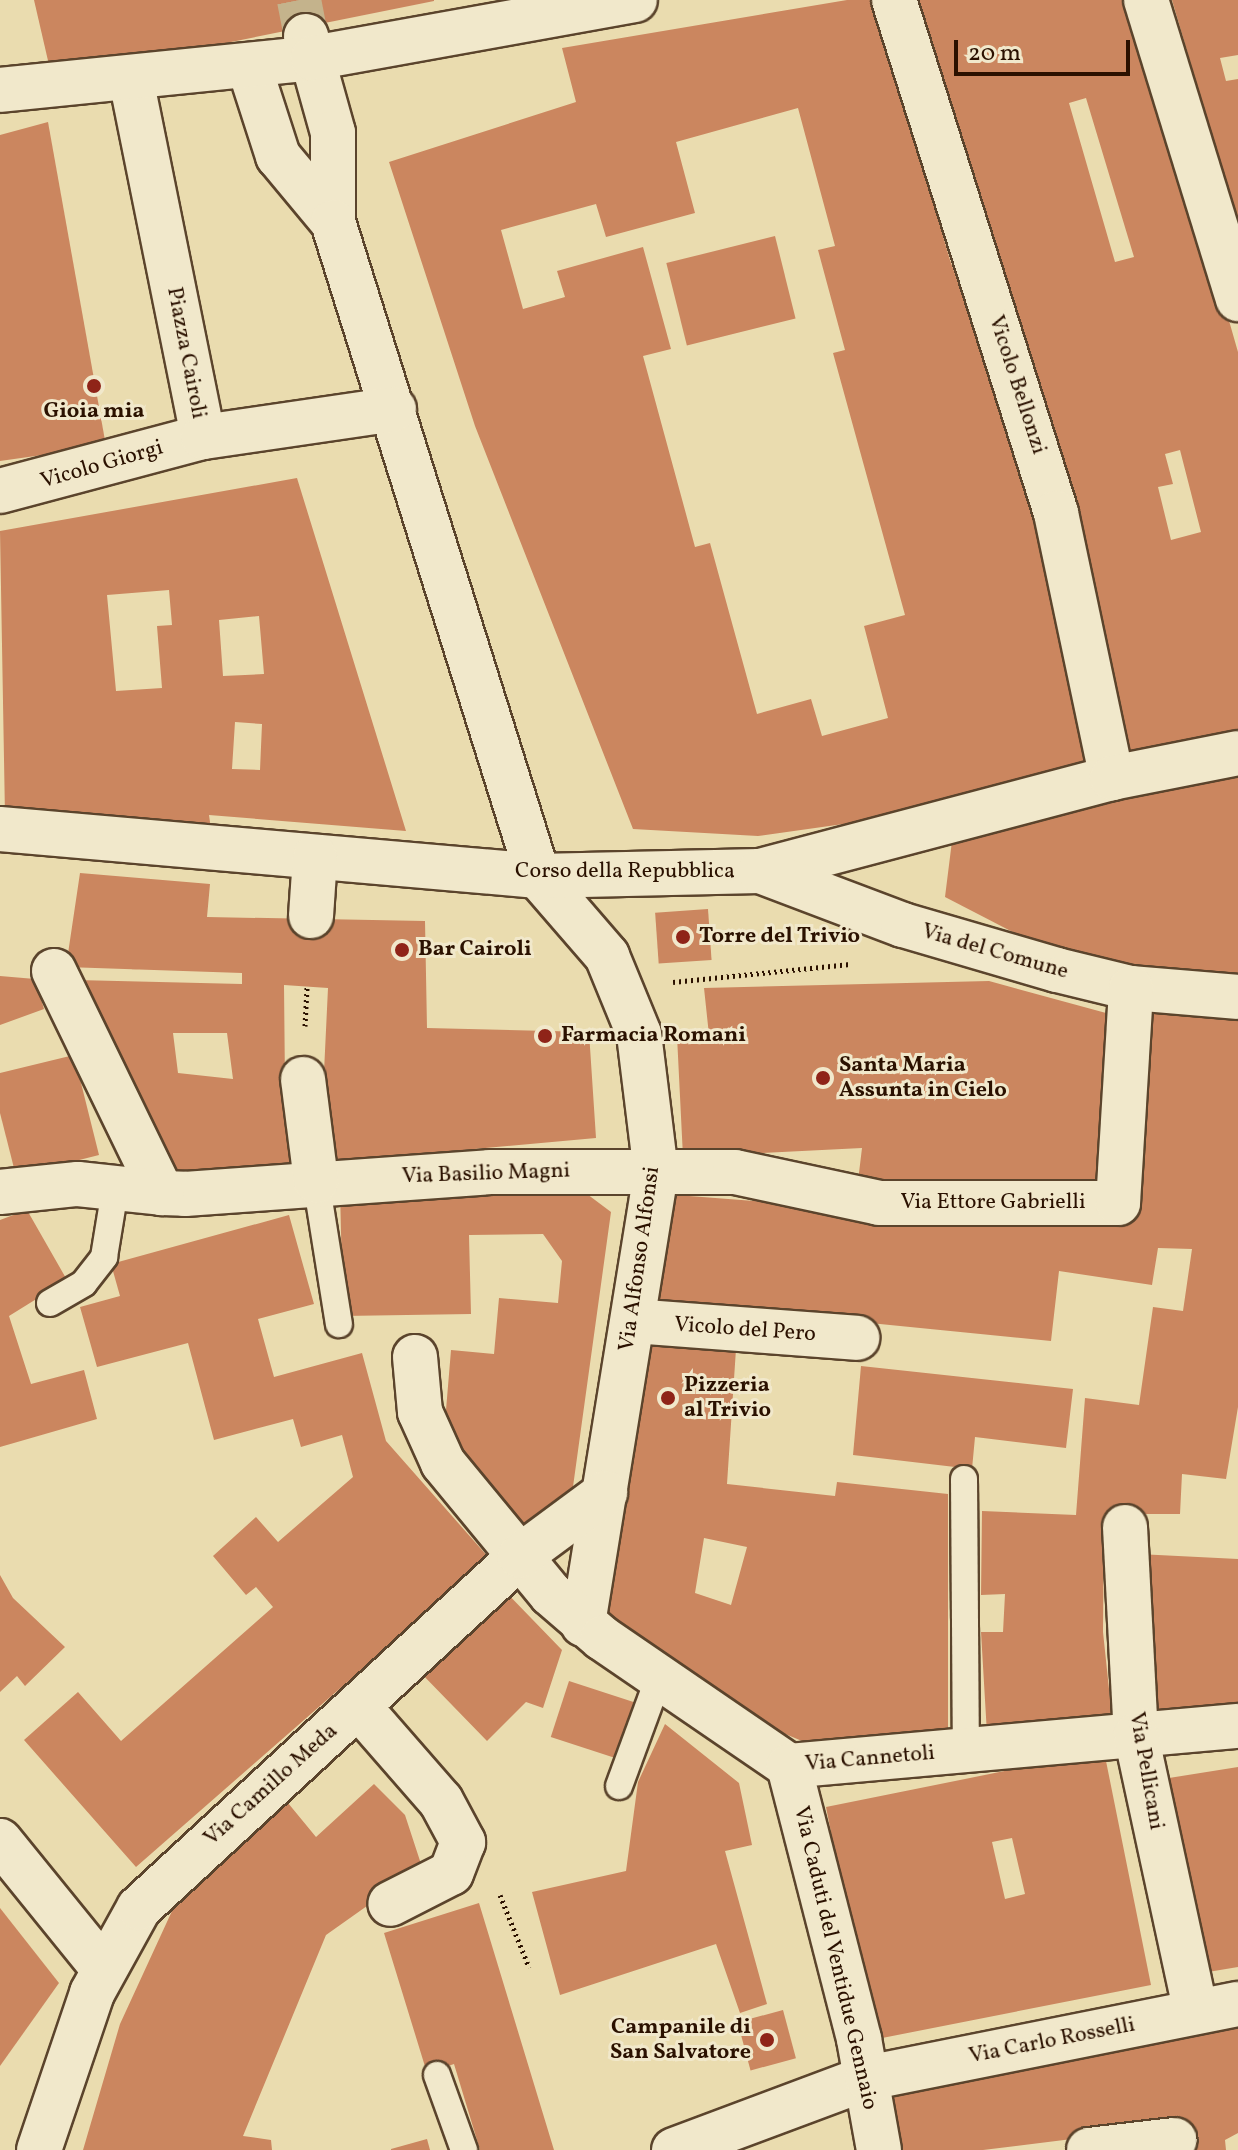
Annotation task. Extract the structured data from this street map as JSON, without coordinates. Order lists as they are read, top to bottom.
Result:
{
  "streets": {
    "street": [
      "Piazza Cairoli",
      "Vicolo Bellonzi",
      "Vicolo Giorgi",
      "Corso della Repubblica",
      "Via del Comune",
      "Via Basilio Magni",
      "Via Ettore Gabrielli",
      "Via Alfonso Alfonsi",
      "Vicolo del Pero",
      "Via Cannetoli",
      "Via Pellicani",
      "Via Camillo Meda",
      "Via Caduti del Ventidue Gennaio",
      "Via Carlo Rosselli"
    ]
  },
  "crossings": [
    ["Piazza Cairoli", "Vicolo Giorgi"],
    ["Vicolo Bellonzi", "Corso della Repubblica"],
    ["Corso della Repubblica", "Via del Comune"],
    ["Corso della Repubblica", "Via Alfonso Alfonsi"],
    ["Via del Comune", "Via Ettore Gabrielli"],
    ["Via Basilio Magni", "Via Ettore Gabrielli"],
    ["Via Basilio Magni", "Via Alfonso Alfonsi"],
    ["Via Ettore Gabrielli", "Via Alfonso Alfonsi"],
    ["Via Alfonso Alfonsi", "Vicolo del Pero"],
    ["Via Alfonso Alfonsi", "Via Cannetoli"],
    ["Via Alfonso Alfonsi", "Via Camillo Meda"],
    ["Via Cannetoli", "Via Pellicani"],
    ["Via Cannetoli", "Via Camillo Meda"],
    ["Via Cannetoli", "Via Caduti del Ventidue Gennaio"],
    ["Via Pellicani", "Via Carlo Rosselli"],
    ["Via Caduti del Ventidue Gennaio", "Via Carlo Rosselli"]
  ],
  "places": [
    "Gioia mia",
    "Torre del Trivio",
    "Bar Cairoli",
    "Farmacia Romani",
    "Santa Maria Assunta in Cielo",
    "Pizzeria al Trivio",
    "Campanile di San Salvatore"
  ],
  "scale_bar": "20 m"
}
